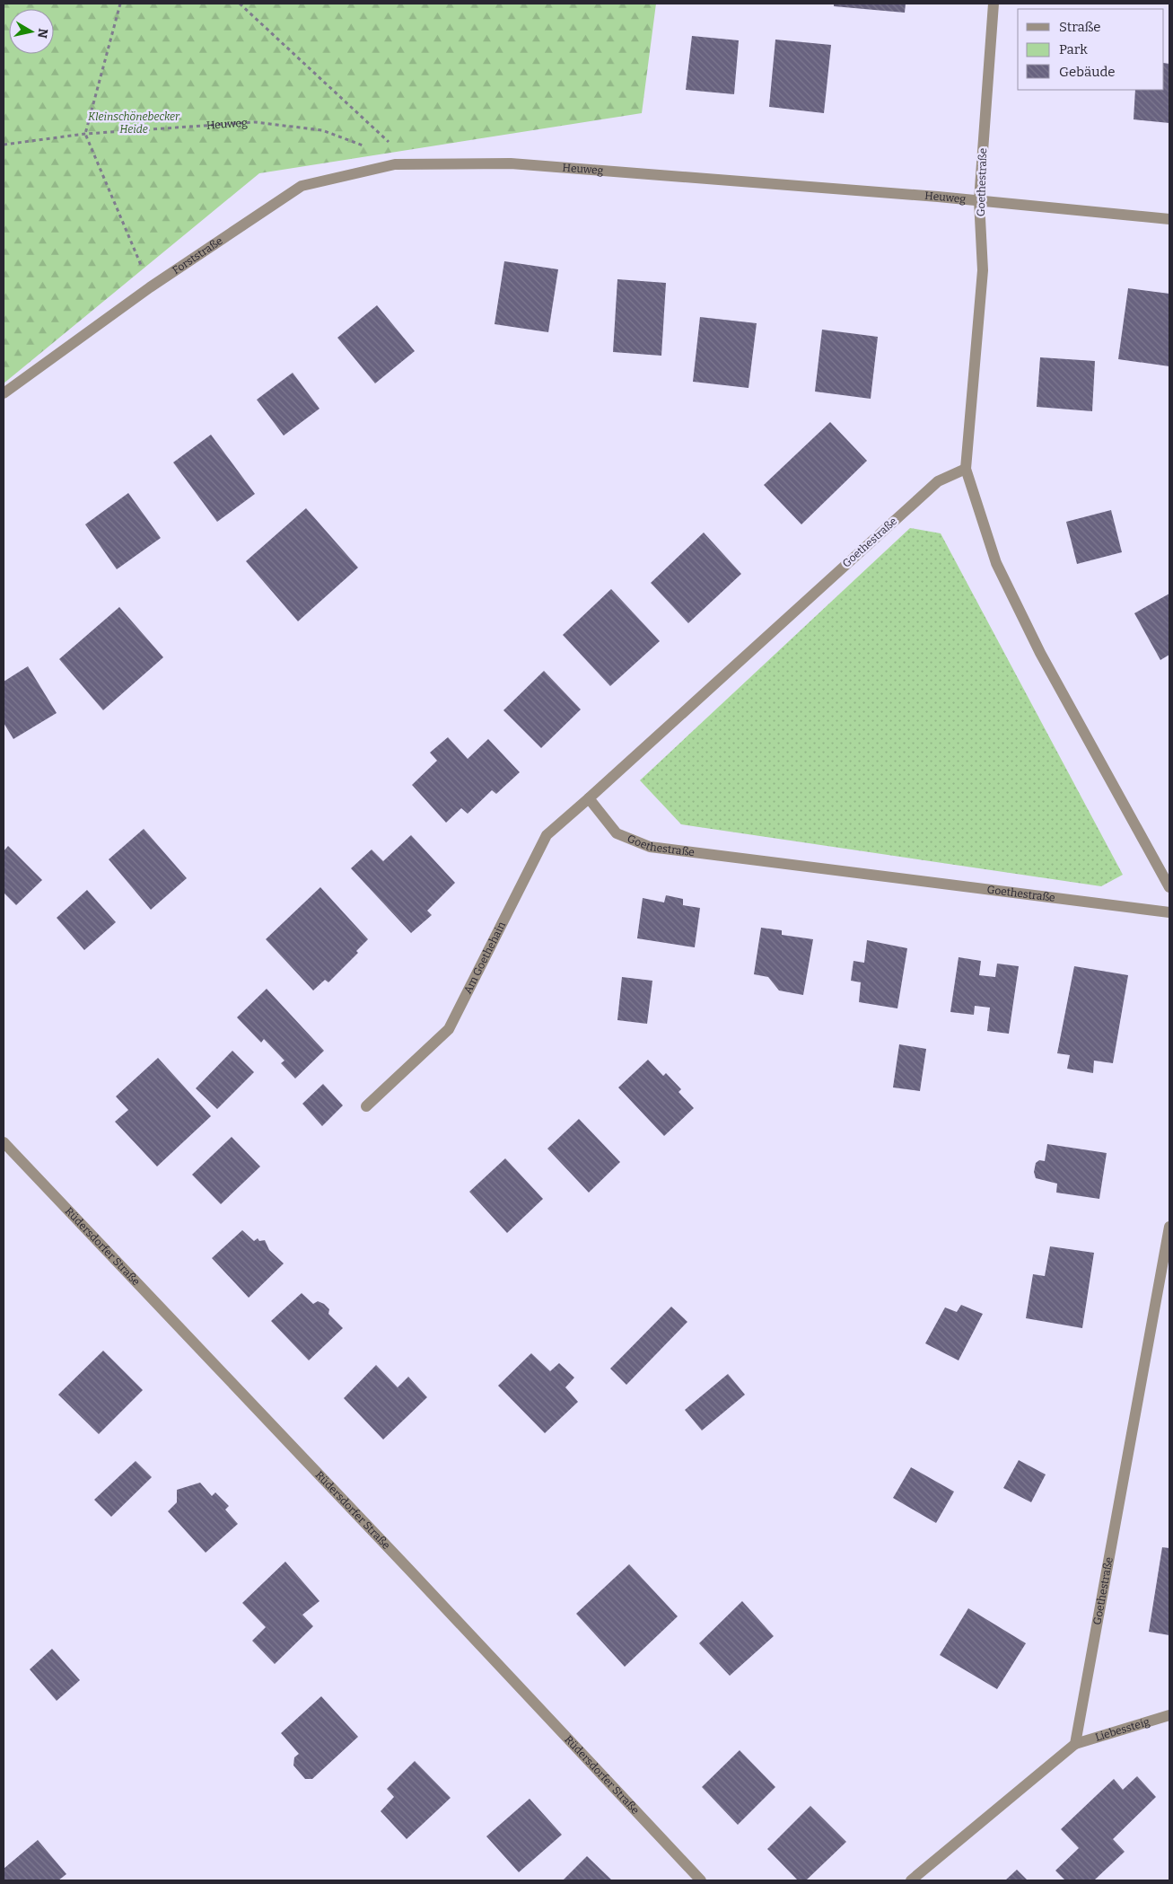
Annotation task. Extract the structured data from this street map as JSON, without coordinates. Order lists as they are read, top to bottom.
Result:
{
  "streets": {
    "street": [
      "Heuweg",
      "Goethestraße",
      "Forststraße",
      "Am Goethehain",
      "Rüdersdorfer Straße",
      "Liebessteig"
    ]
  },
  "crossings": [
    ["Heuweg", "Goethestraße"],
    ["Heuweg", "Forststraße"],
    ["Goethestraße", "Am Goethehain"],
    ["Goethestraße", "Liebessteig"]
  ],
  "parks": ["Kleinschönebecker Heide"],
  "legend": ["Straße", "Park", "Gebäude"],
  "north": "right"
}
